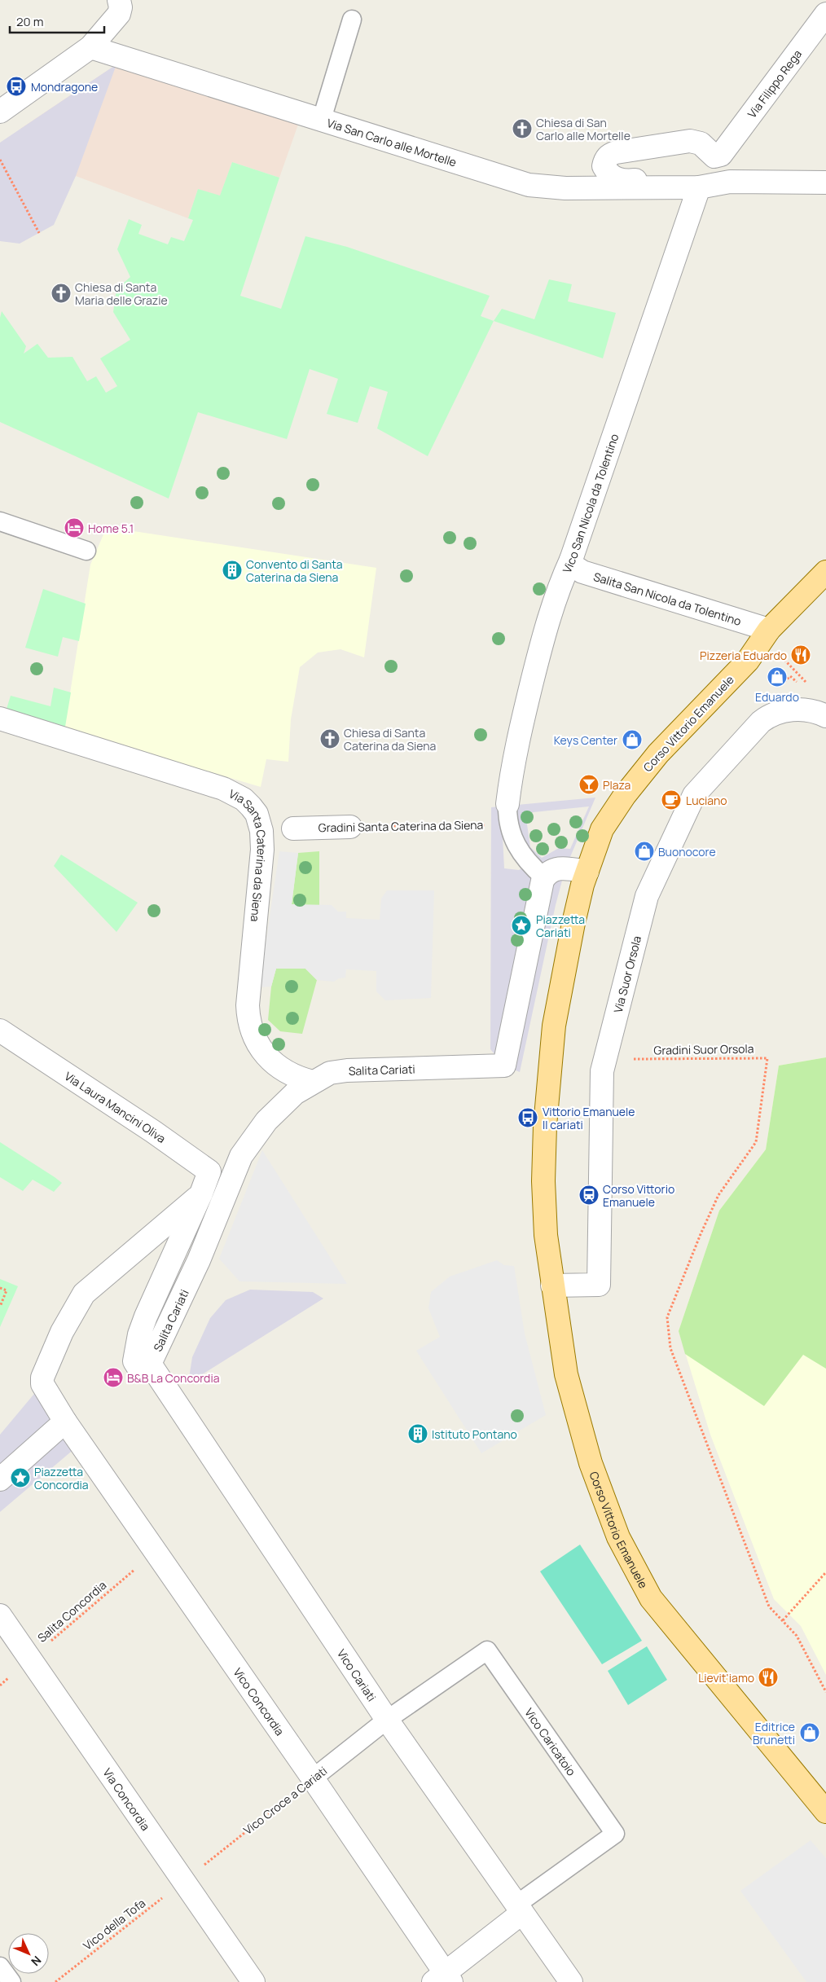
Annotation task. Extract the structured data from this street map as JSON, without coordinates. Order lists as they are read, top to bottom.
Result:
{
  "streets": {
    "main road": ["Corso Vittorio Emanuele"],
    "street": [
      "Via Filippo Rega",
      "Via San Carlo alle Mortelle",
      "Vico San Nicola da Tolentino",
      "Salita San Nicola da Tolentino",
      "Gradini Santa Caterina da Siena",
      "Via Santa Caterina da Siena",
      "Via Suor Orsola",
      "Salita Cariati",
      "Via Laura Mancini Oliva",
      "Vico Cariati",
      "Vico Concordia",
      "Via Concordia"
    ],
    "lane": ["Vico Caricatoio", "Vico Croce a Cariati"],
    "path": ["Gradini Suor Orsola", "Salita Concordia", "Vico della Tofa"]
  },
  "crossings": [
    ["Via Filippo Rega", "Via San Carlo alle Mortelle"],
    ["Via Filippo Rega", "Vico San Nicola da Tolentino"],
    ["Via San Carlo alle Mortelle", "Vico San Nicola da Tolentino"],
    ["Vico San Nicola da Tolentino", "Salita San Nicola da Tolentino"],
    ["Vico San Nicola da Tolentino", "Gradini Santa Caterina da Siena"],
    ["Salita San Nicola da Tolentino", "Corso Vittorio Emanuele"],
    ["Corso Vittorio Emanuele", "Via Suor Orsola"],
    ["Via Santa Caterina da Siena", "Salita Cariati"],
    ["Via Suor Orsola", "Gradini Suor Orsola"],
    ["Salita Cariati", "Via Laura Mancini Oliva"],
    ["Salita Cariati", "Vico Cariati"],
    ["Salita Concordia", "Vico Concordia"],
    ["Salita Concordia", "Via Concordia"],
    ["Vico Cariati", "Vico Caricatoio"],
    ["Vico Cariati", "Vico Croce a Cariati"],
    ["Vico Concordia", "Vico Croce a Cariati"],
    ["Vico Caricatoio", "Vico Croce a Cariati"],
    ["Via Concordia", "Vico Croce a Cariati"],
    ["Via Concordia", "Vico della Tofa"],
    ["Vico Croce a Cariati", "Vico della Tofa"]
  ],
  "places": {
    "bus stop": ["Mondragone", "Vittorio Emanuele II cariati"],
    "church": ["Chiesa di San Carlo alle Mortelle", "Chiesa di Santa Maria delle Grazie", "Chiesa di Santa Caterina da Siena"],
    "hotel": ["Home 5.1", "B&B La Concordia"],
    "building": ["Convento di Santa Caterina da Siena", "Istituto Pontano"],
    "restaurant": ["Pizzeria Eduardo", "Lievit'iamo"],
    "shop": [
      "Eduardo",
      "Keys Center",
      "Buonocore",
      "Editrice Brunetti"
    ],
    "bar": ["Plaza"],
    "cafe": ["Luciano"],
    "place": ["Piazzetta Cariati", "Piazzetta Concordia"],
    "station": ["Corso Vittorio Emanuele"]
  },
  "scale_bar": "20 m",
  "north": "bottom right"
}
